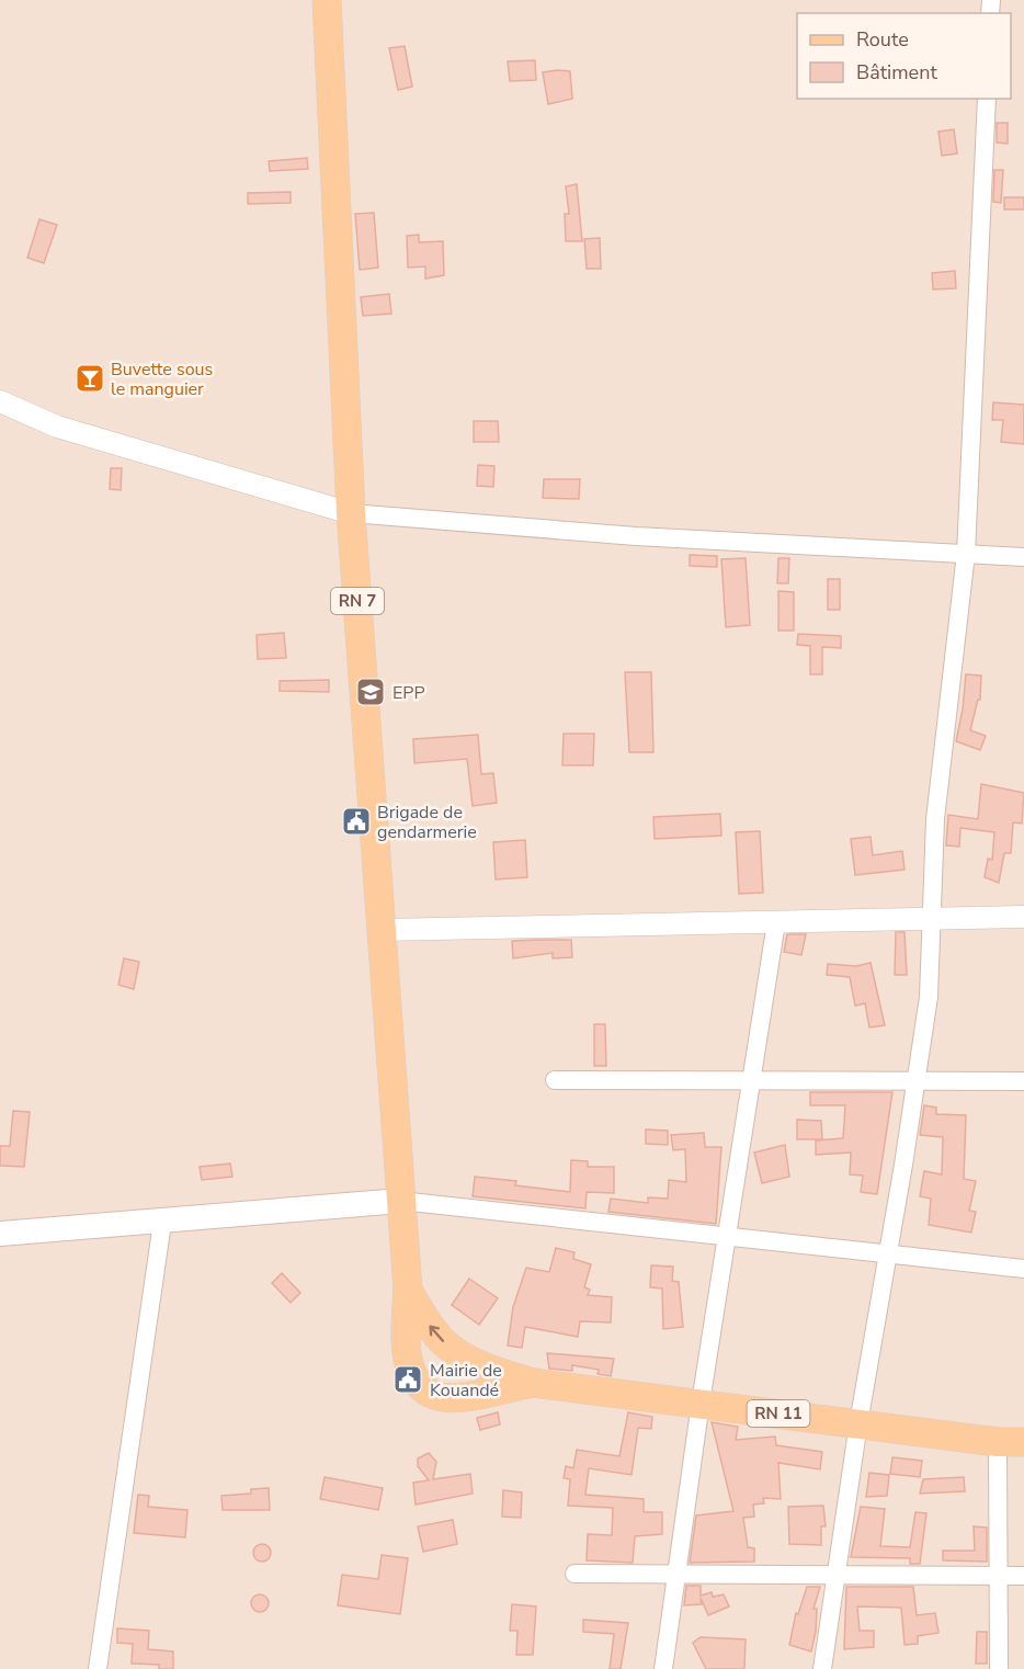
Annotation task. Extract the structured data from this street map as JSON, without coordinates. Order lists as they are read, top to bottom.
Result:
{
  "streets": {
    "main road": ["RN 7", "RN 11"]
  },
  "crossings": [
    ["RN 7", "RN 11"]
  ],
  "places": {
    "bar": ["Buvette sous le manguier"],
    "school or university": ["EPP"],
    "public building": ["Brigade de gendarmerie", "Mairie de Kouandé"]
  },
  "legend": ["Route", "Bâtiment"]
}
